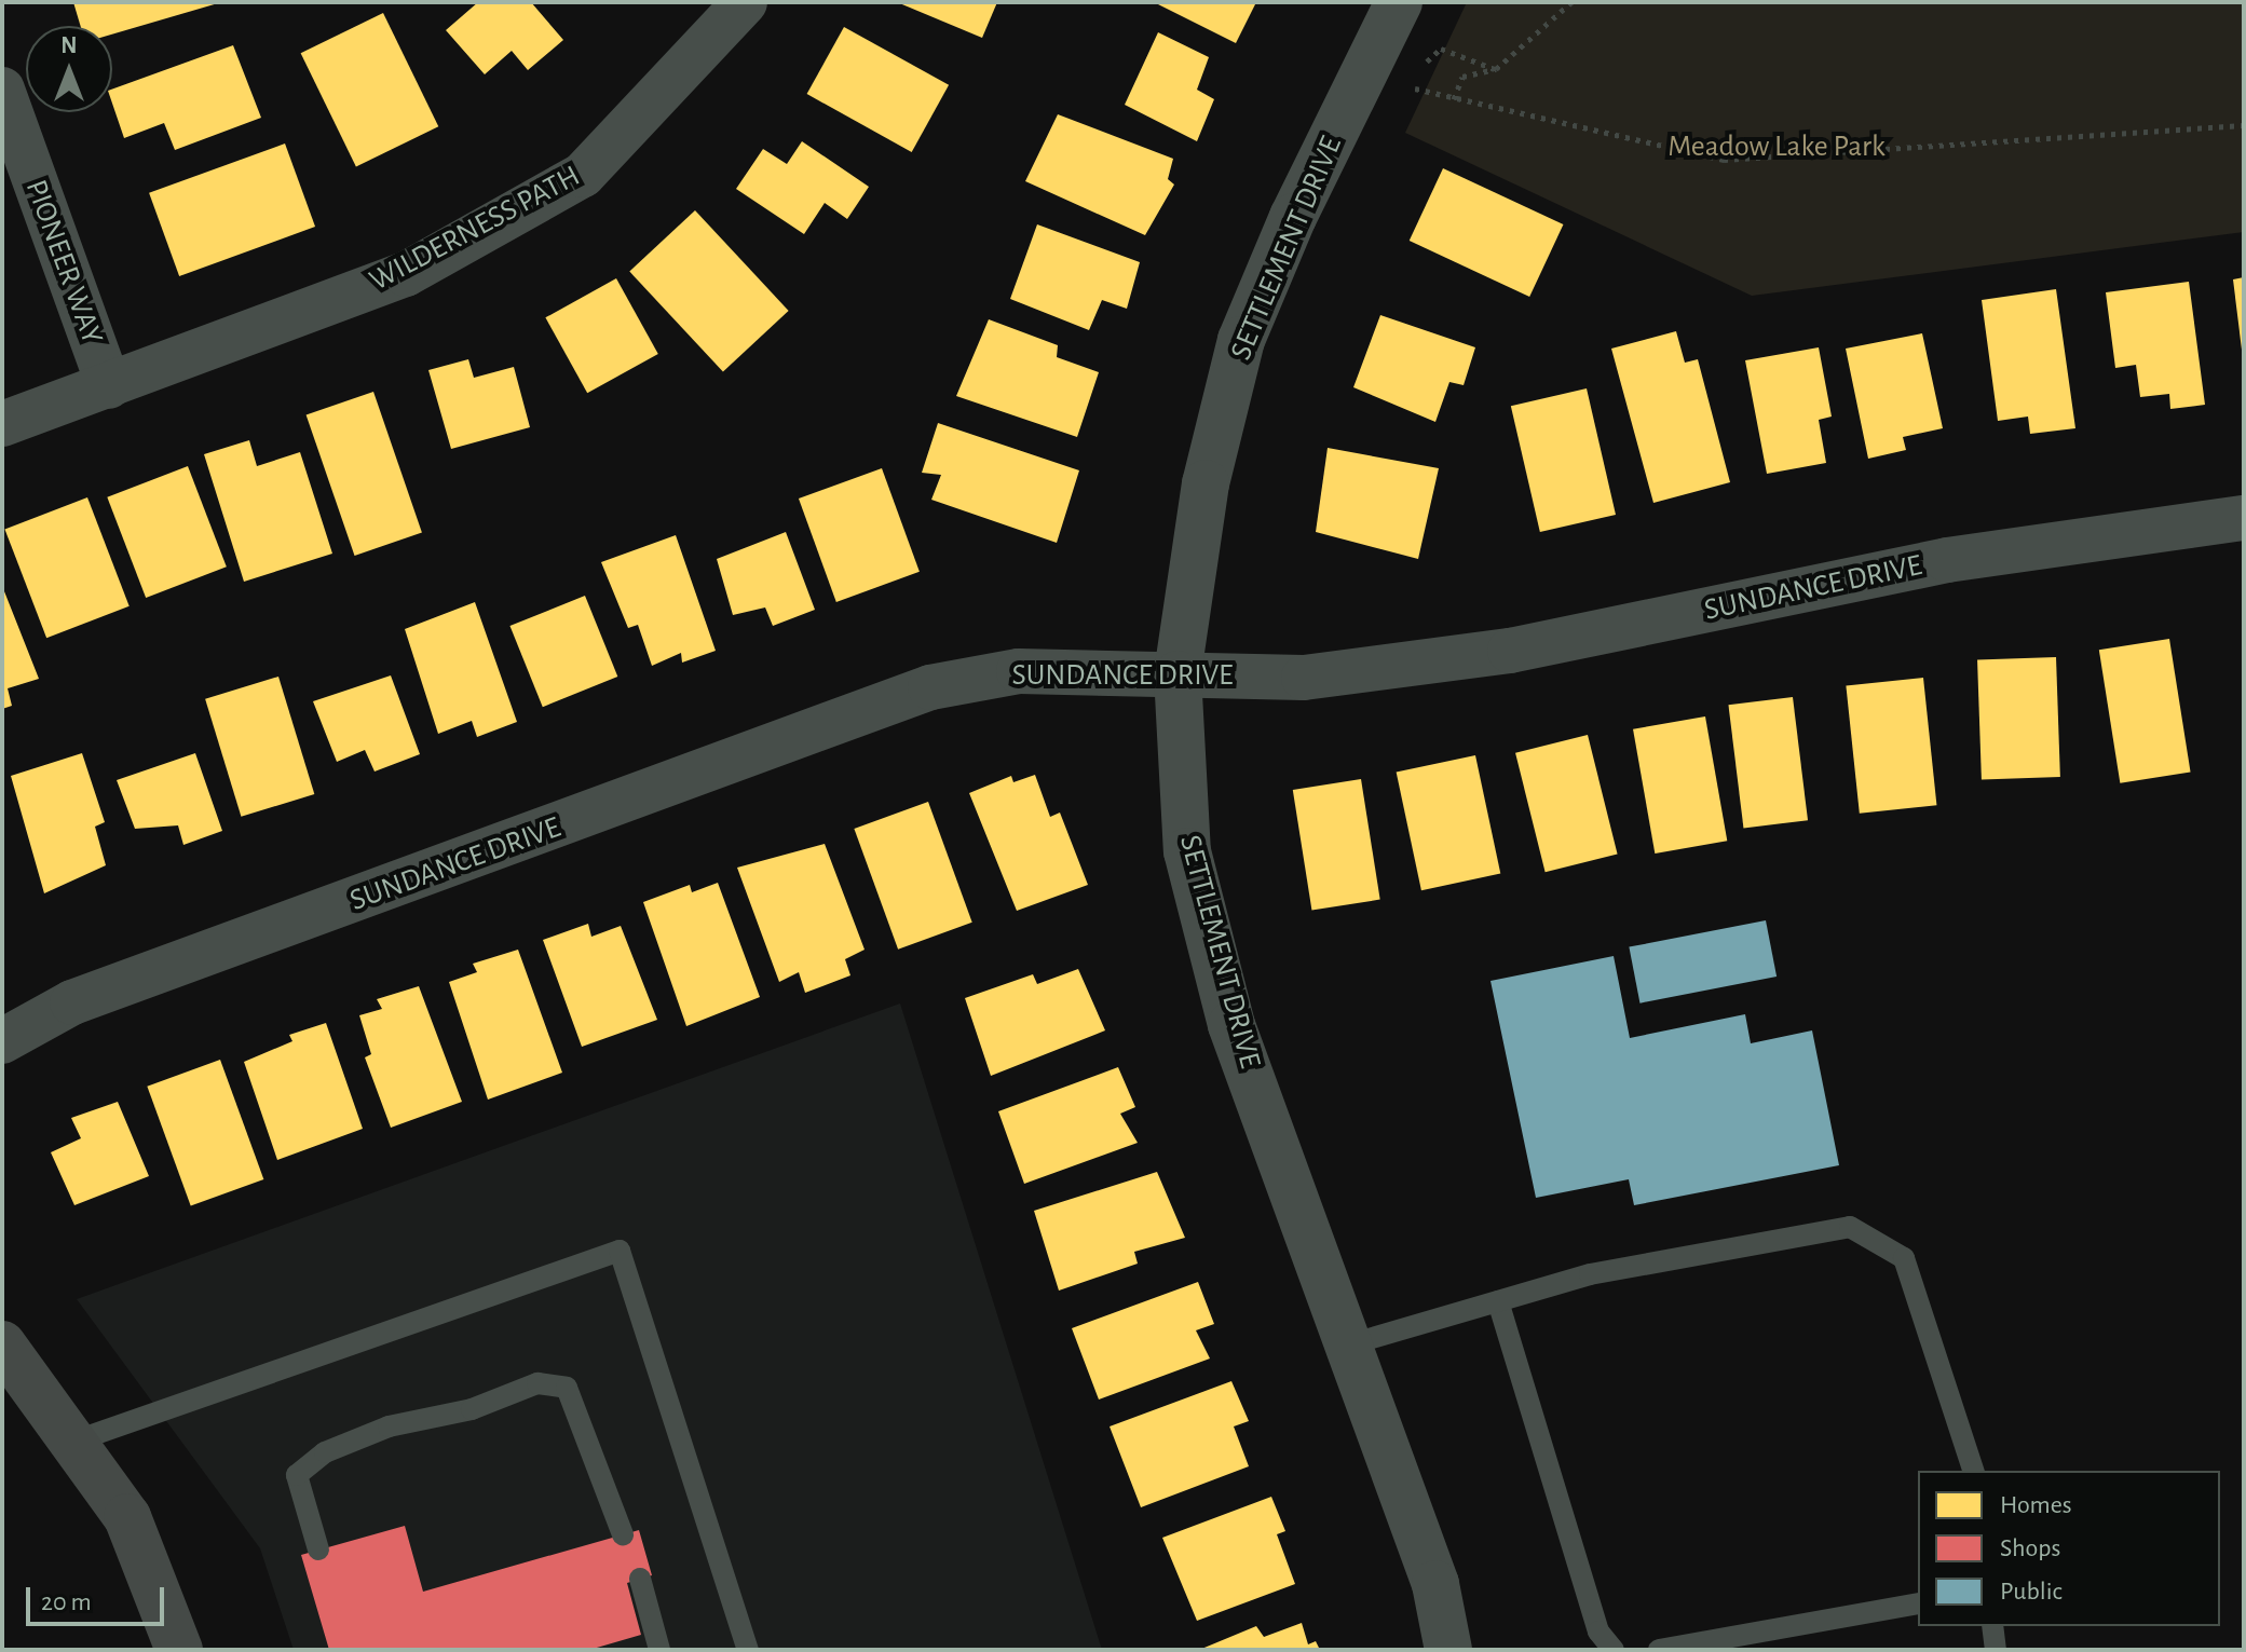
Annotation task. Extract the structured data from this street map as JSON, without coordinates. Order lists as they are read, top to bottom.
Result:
{
  "streets": {
    "street": [
      "WILDERNESS PATH",
      "SETTLEMENT DRIVE",
      "PIONEER WAY",
      "SUNDANCE DRIVE"
    ]
  },
  "crossings": [
    ["WILDERNESS PATH", "PIONEER WAY"],
    ["SETTLEMENT DRIVE", "SUNDANCE DRIVE"]
  ],
  "parks": ["Meadow Lake Park"],
  "legend": ["Homes", "Shops", "Public"],
  "scale_bar": "20 m",
  "north": "top"
}
